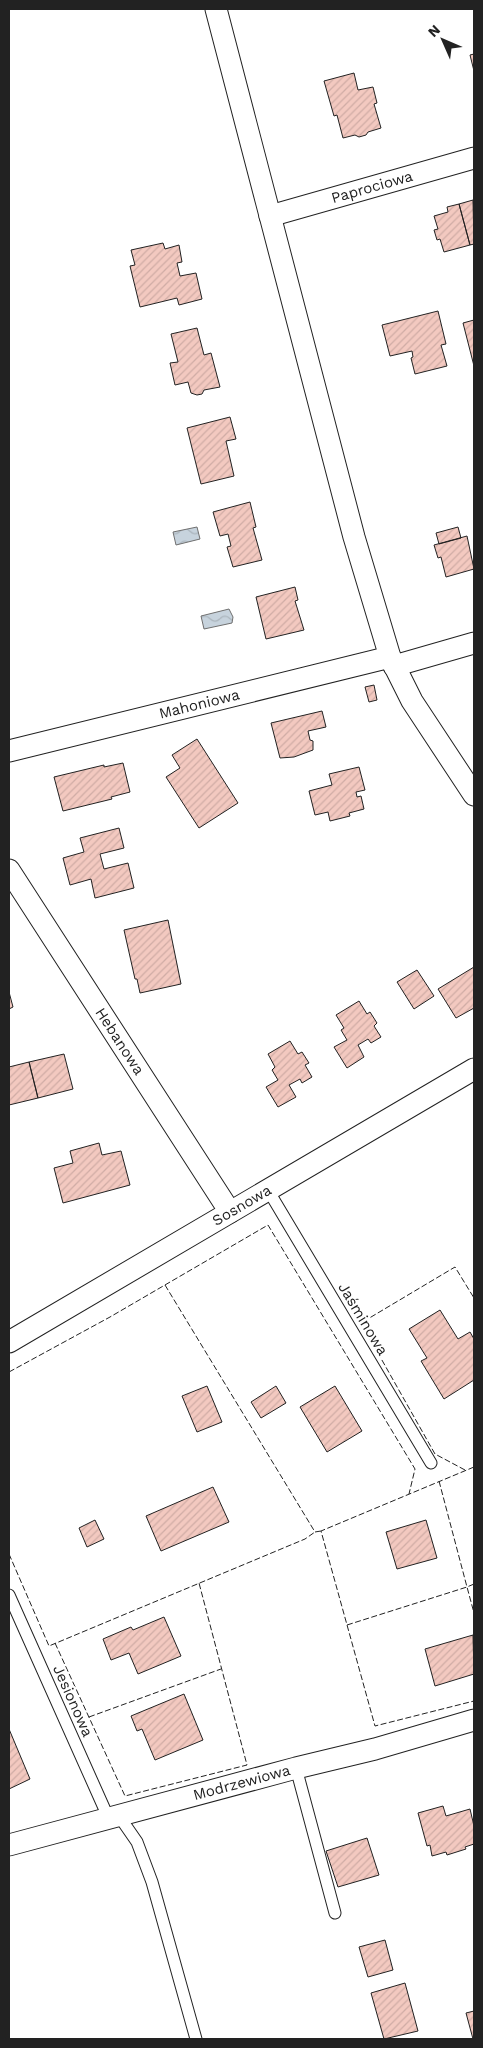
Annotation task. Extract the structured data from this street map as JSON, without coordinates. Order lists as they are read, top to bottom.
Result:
{
  "streets": {
    "street": [
      "Paprociowa",
      "Mahoniowa",
      "Hebanowa",
      "Sosnowa",
      "Modrzewiowa"
    ],
    "lane": ["Jaśminowa", "Jesionowa"]
  },
  "crossings": [
    ["Hebanowa", "Sosnowa"],
    ["Sosnowa", "Jaśminowa"],
    ["Jesionowa", "Modrzewiowa"]
  ],
  "north": "top left"
}
